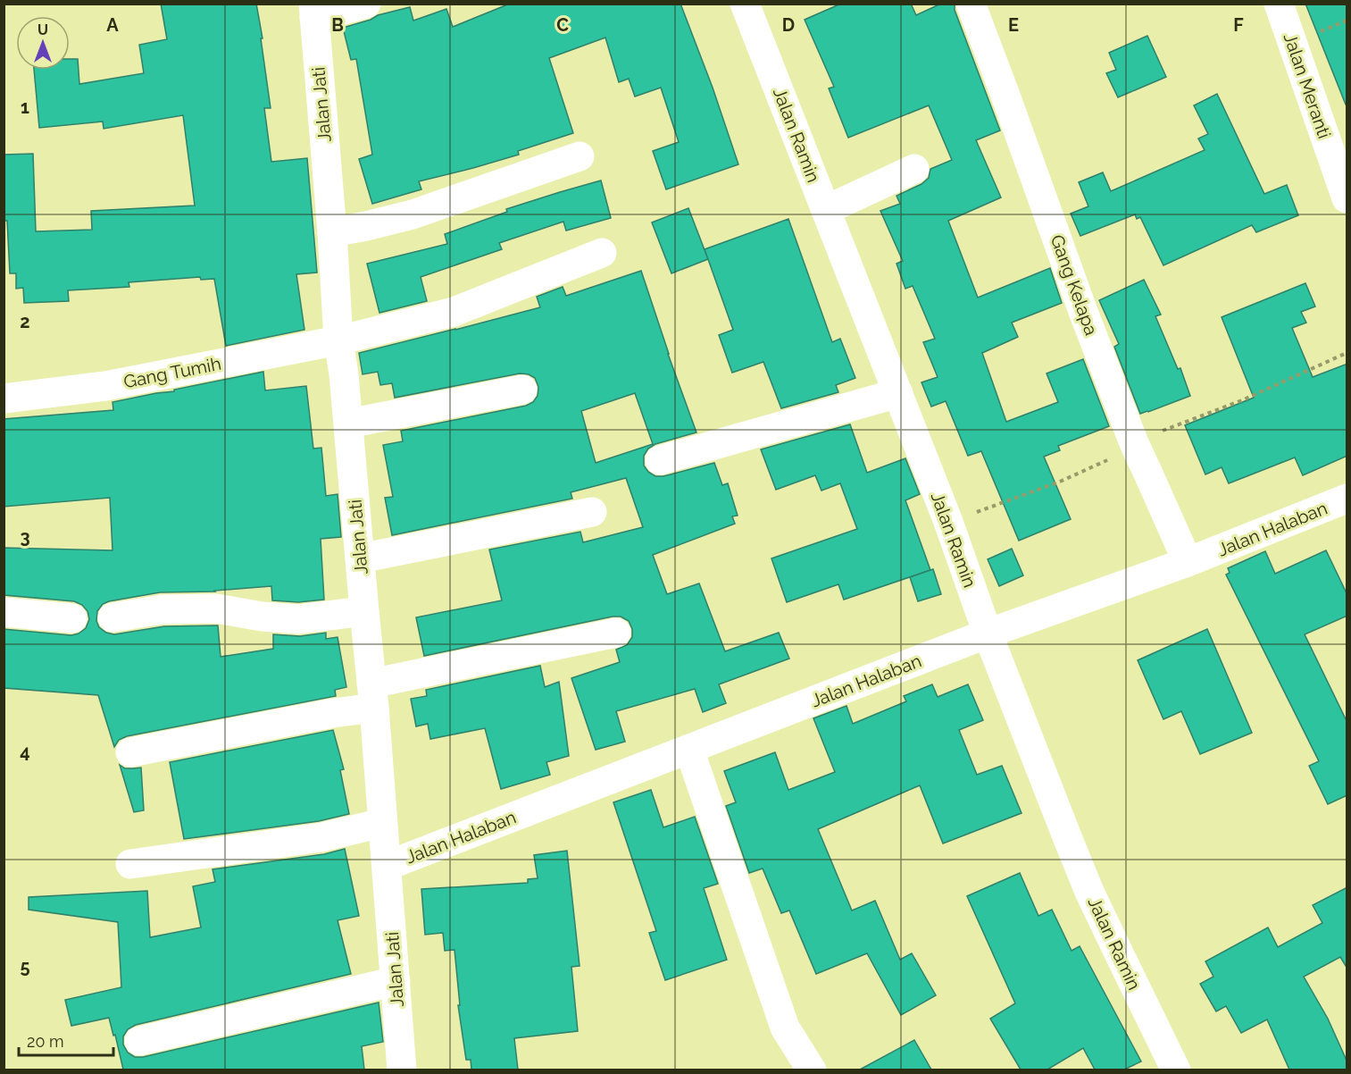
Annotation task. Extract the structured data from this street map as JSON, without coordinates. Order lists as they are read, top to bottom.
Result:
{
  "streets": {
    "street": [
      "Jalan Meranti",
      "Jalan Jati",
      "Jalan Ramin",
      "Gang Kelapa",
      "Gang Tumih",
      "Jalan Halaban"
    ]
  },
  "crossings": [
    ["Jalan Jati", "Gang Tumih"],
    ["Jalan Jati", "Jalan Halaban"],
    ["Jalan Ramin", "Jalan Halaban"],
    ["Gang Kelapa", "Jalan Halaban"]
  ],
  "scale_bar": "20 m",
  "north": "top",
  "grid": {
    "columns": [
      "A",
      "B",
      "C",
      "D",
      "E",
      "F"
    ],
    "rows": [
      "1",
      "2",
      "3",
      "4",
      "5"
    ]
  }
}
